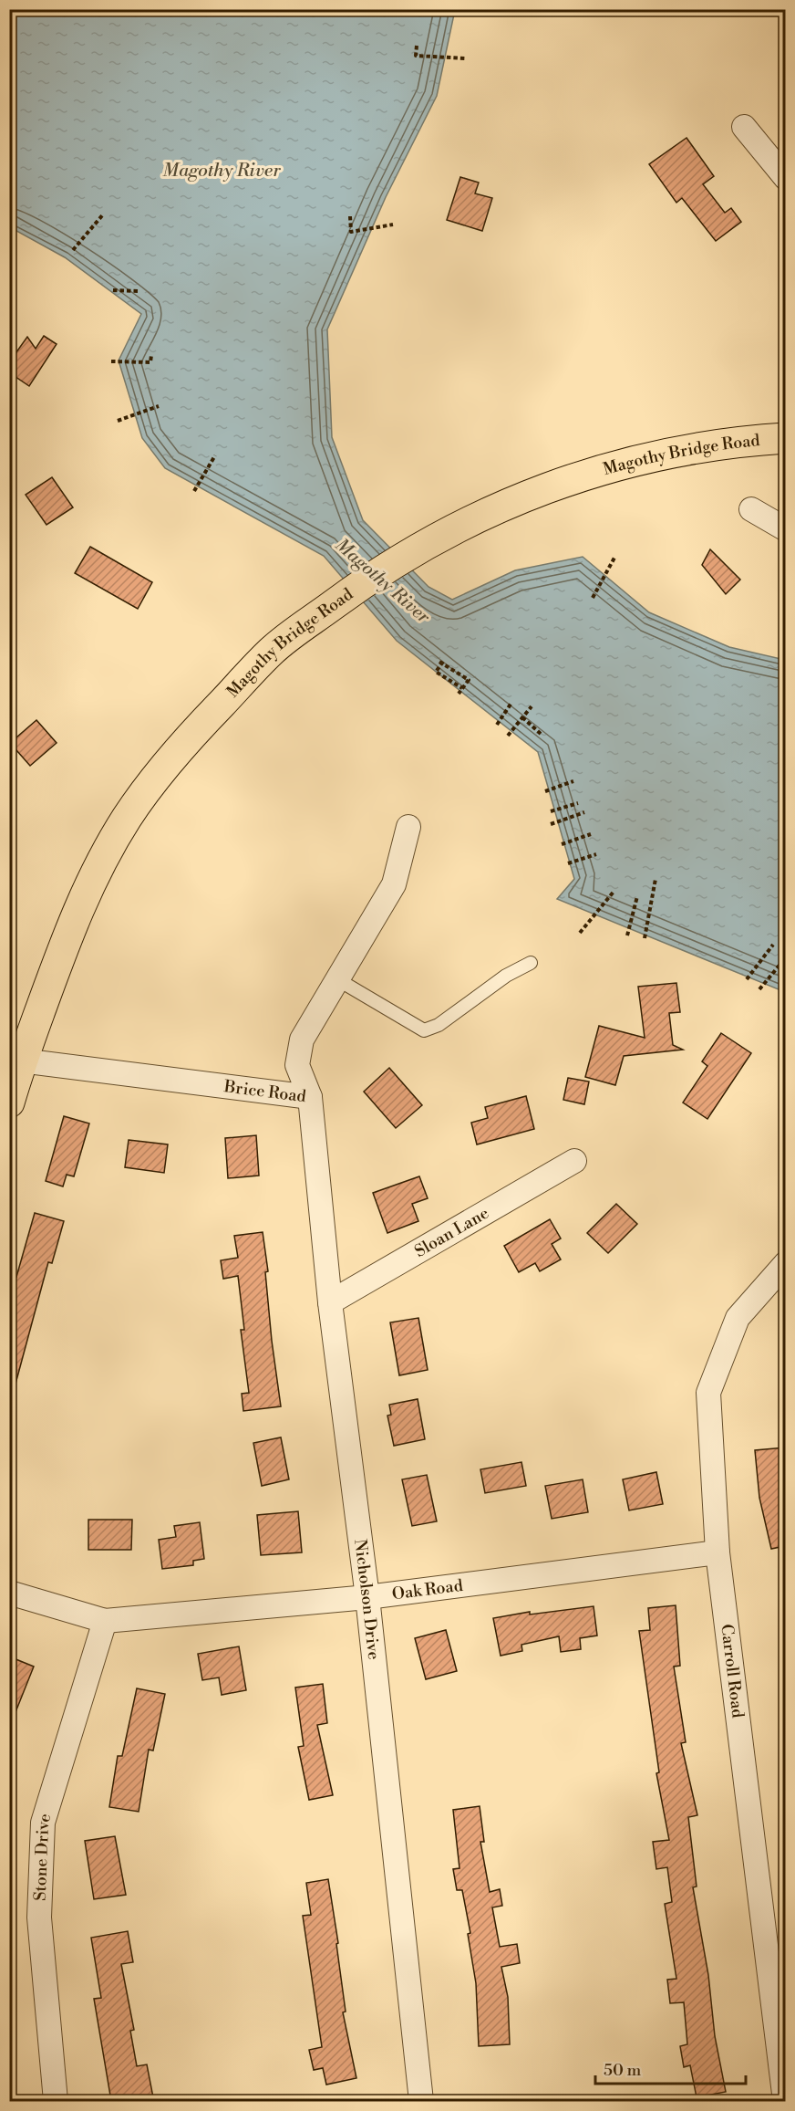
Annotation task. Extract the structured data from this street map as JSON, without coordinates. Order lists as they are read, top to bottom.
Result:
{
  "streets": {
    "main road": ["Magothy Bridge Road"],
    "street": [
      "Brice Road",
      "Sloan Lane",
      "Oak Road",
      "Nicholson Drive",
      "Carroll Road",
      "Stone Drive"
    ]
  },
  "crossings": [
    ["Magothy Bridge Road", "Brice Road"],
    ["Brice Road", "Nicholson Drive"],
    ["Sloan Lane", "Nicholson Drive"],
    ["Oak Road", "Nicholson Drive"],
    ["Oak Road", "Carroll Road"],
    ["Oak Road", "Stone Drive"]
  ],
  "water": ["Magothy River"],
  "scale_bar": "50 m"
}
